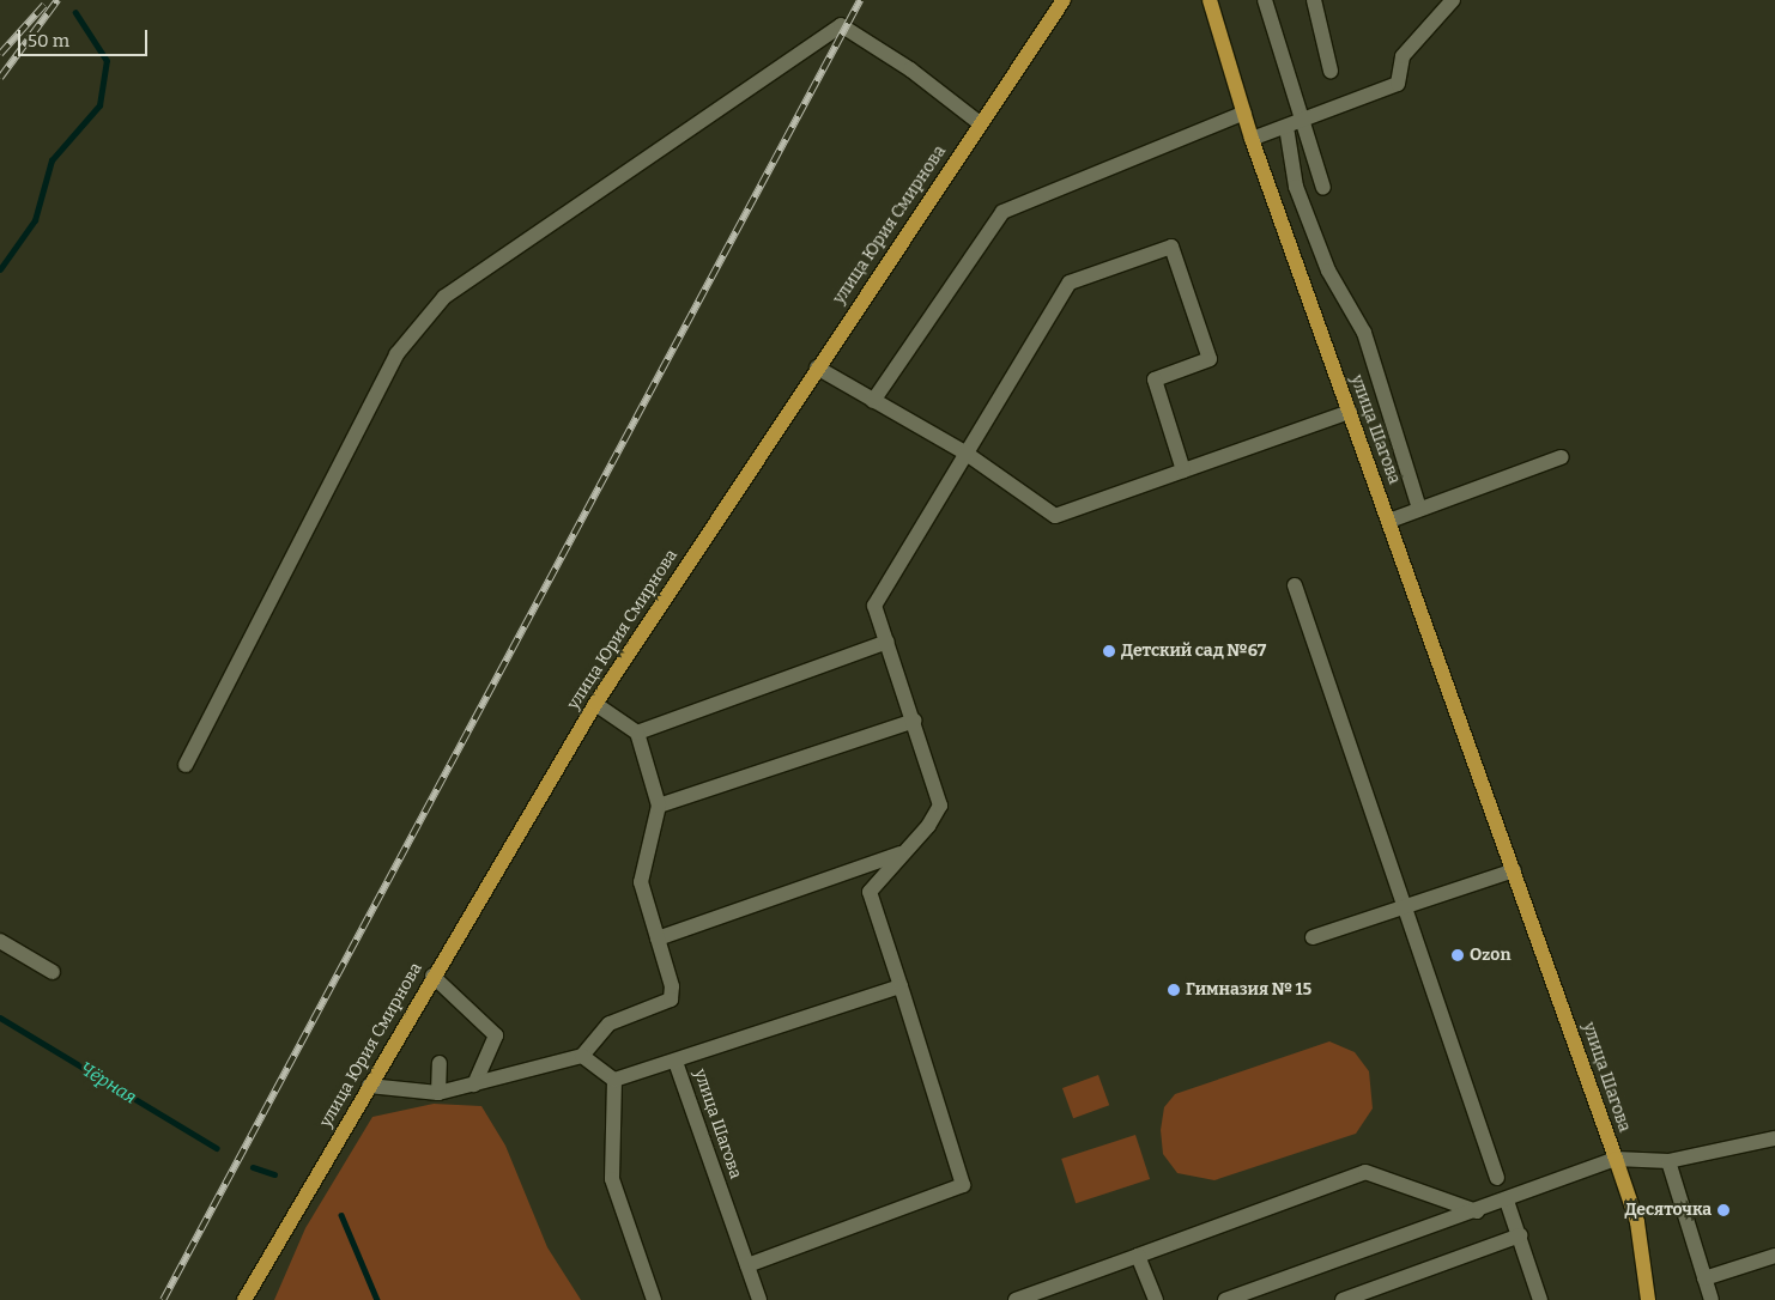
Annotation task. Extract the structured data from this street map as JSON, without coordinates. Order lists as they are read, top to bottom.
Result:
{
  "streets": {
    "main road": ["улица Юрия Смирнова", "улица Шагова"]
  },
  "water": ["Чёрная"],
  "places": [
    "Детский сад №67",
    "Ozon",
    "Гимназия № 15",
    "Десяточка"
  ],
  "scale_bar": "50 m"
}
